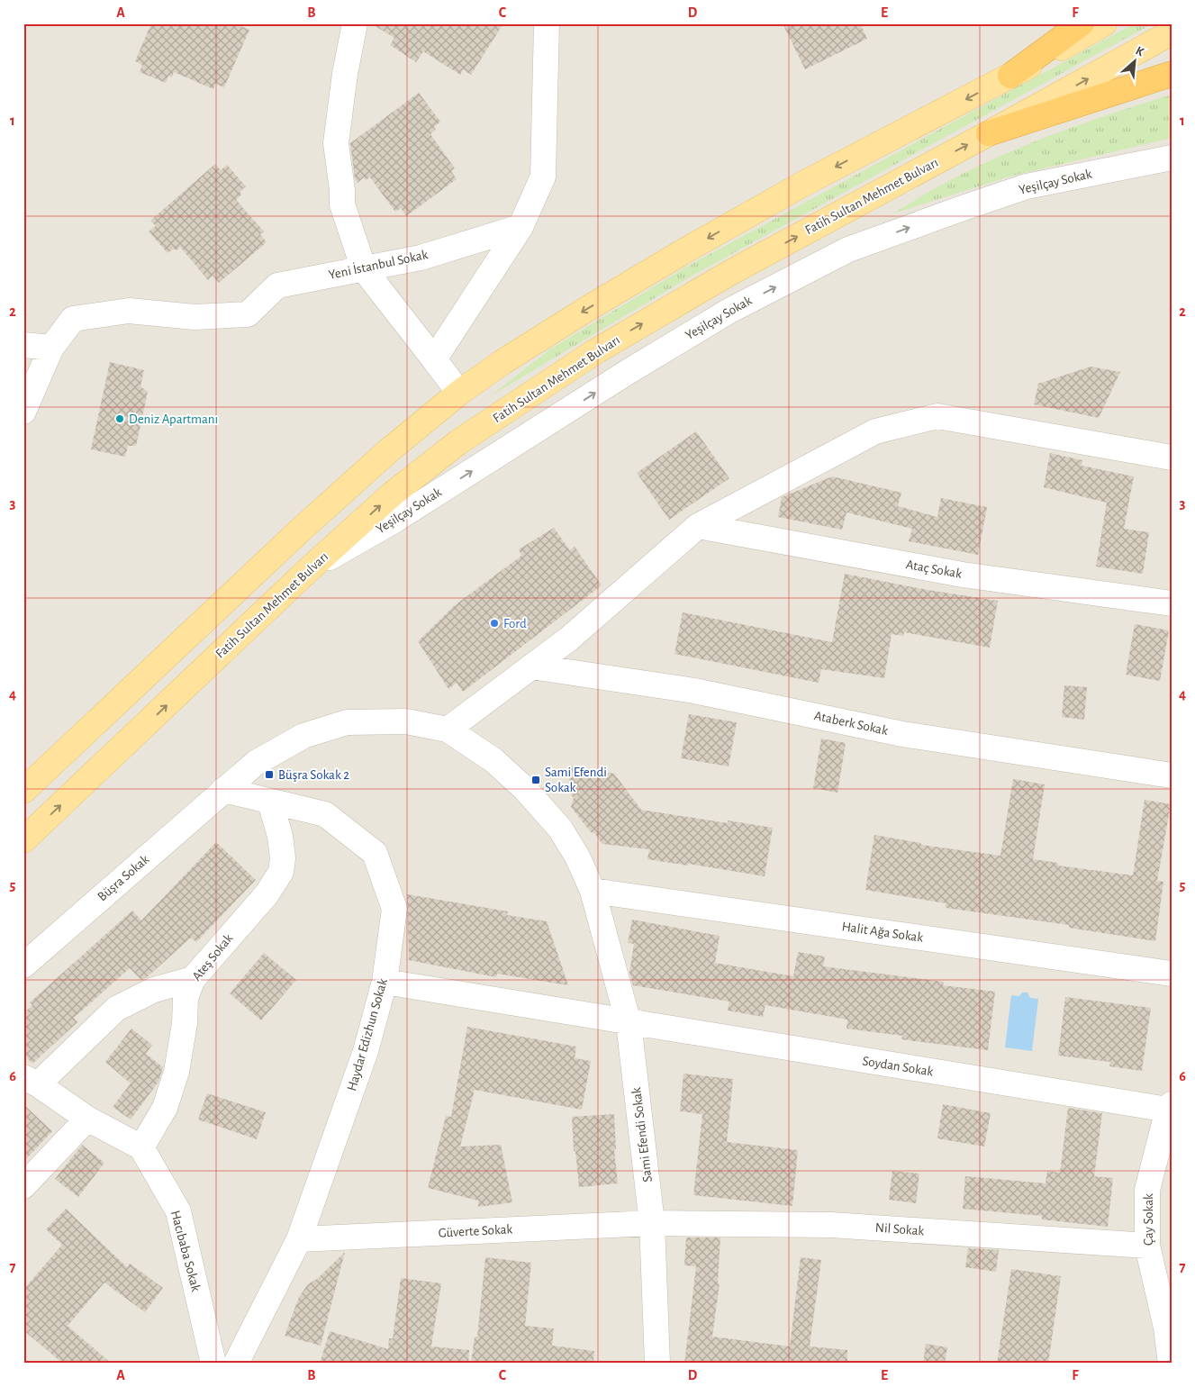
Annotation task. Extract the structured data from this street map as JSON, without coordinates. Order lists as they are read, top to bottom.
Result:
{
  "streets": {
    "main road": ["Fatih Sultan Mehmet Bulvarı"],
    "street": [
      "Yeşilçay Sokak",
      "Yeni İstanbul Sokak",
      "Ataç Sokak",
      "Ataberk Sokak",
      "Büşra Sokak",
      "Halit Ağa Sokak",
      "Ateş Sokak",
      "Haydar Edizhun Sokak",
      "Soydan Sokak",
      "Sami Efendi Sokak",
      "Çay Sokak",
      "Nil Sokak",
      "Güverte Sokak",
      "Hacıbaba Sokak"
    ]
  },
  "crossings": [
    ["Yeşilçay Sokak", "Fatih Sultan Mehmet Bulvarı"],
    ["Büşra Sokak", "Haydar Edizhun Sokak"],
    ["Büşra Sokak", "Sami Efendi Sokak"],
    ["Halit Ağa Sokak", "Sami Efendi Sokak"],
    ["Ateş Sokak", "Haydar Edizhun Sokak"],
    ["Ateş Sokak", "Hacıbaba Sokak"],
    ["Haydar Edizhun Sokak", "Soydan Sokak"],
    ["Haydar Edizhun Sokak", "Sami Efendi Sokak"],
    ["Haydar Edizhun Sokak", "Güverte Sokak"],
    ["Soydan Sokak", "Sami Efendi Sokak"],
    ["Soydan Sokak", "Çay Sokak"],
    ["Sami Efendi Sokak", "Nil Sokak"],
    ["Sami Efendi Sokak", "Güverte Sokak"],
    ["Çay Sokak", "Nil Sokak"],
    ["Nil Sokak", "Güverte Sokak"]
  ],
  "places": {
    "other": ["Deniz Apartmanı", "Ford"],
    "transit": ["Büşra Sokak 2", "Sami Efendi Sokak"]
  },
  "north": "top right",
  "grid": {
    "columns": [
      "A",
      "B",
      "C",
      "D",
      "E",
      "F"
    ],
    "rows": [
      "1",
      "2",
      "3",
      "4",
      "5",
      "6",
      "7"
    ]
  }
}
